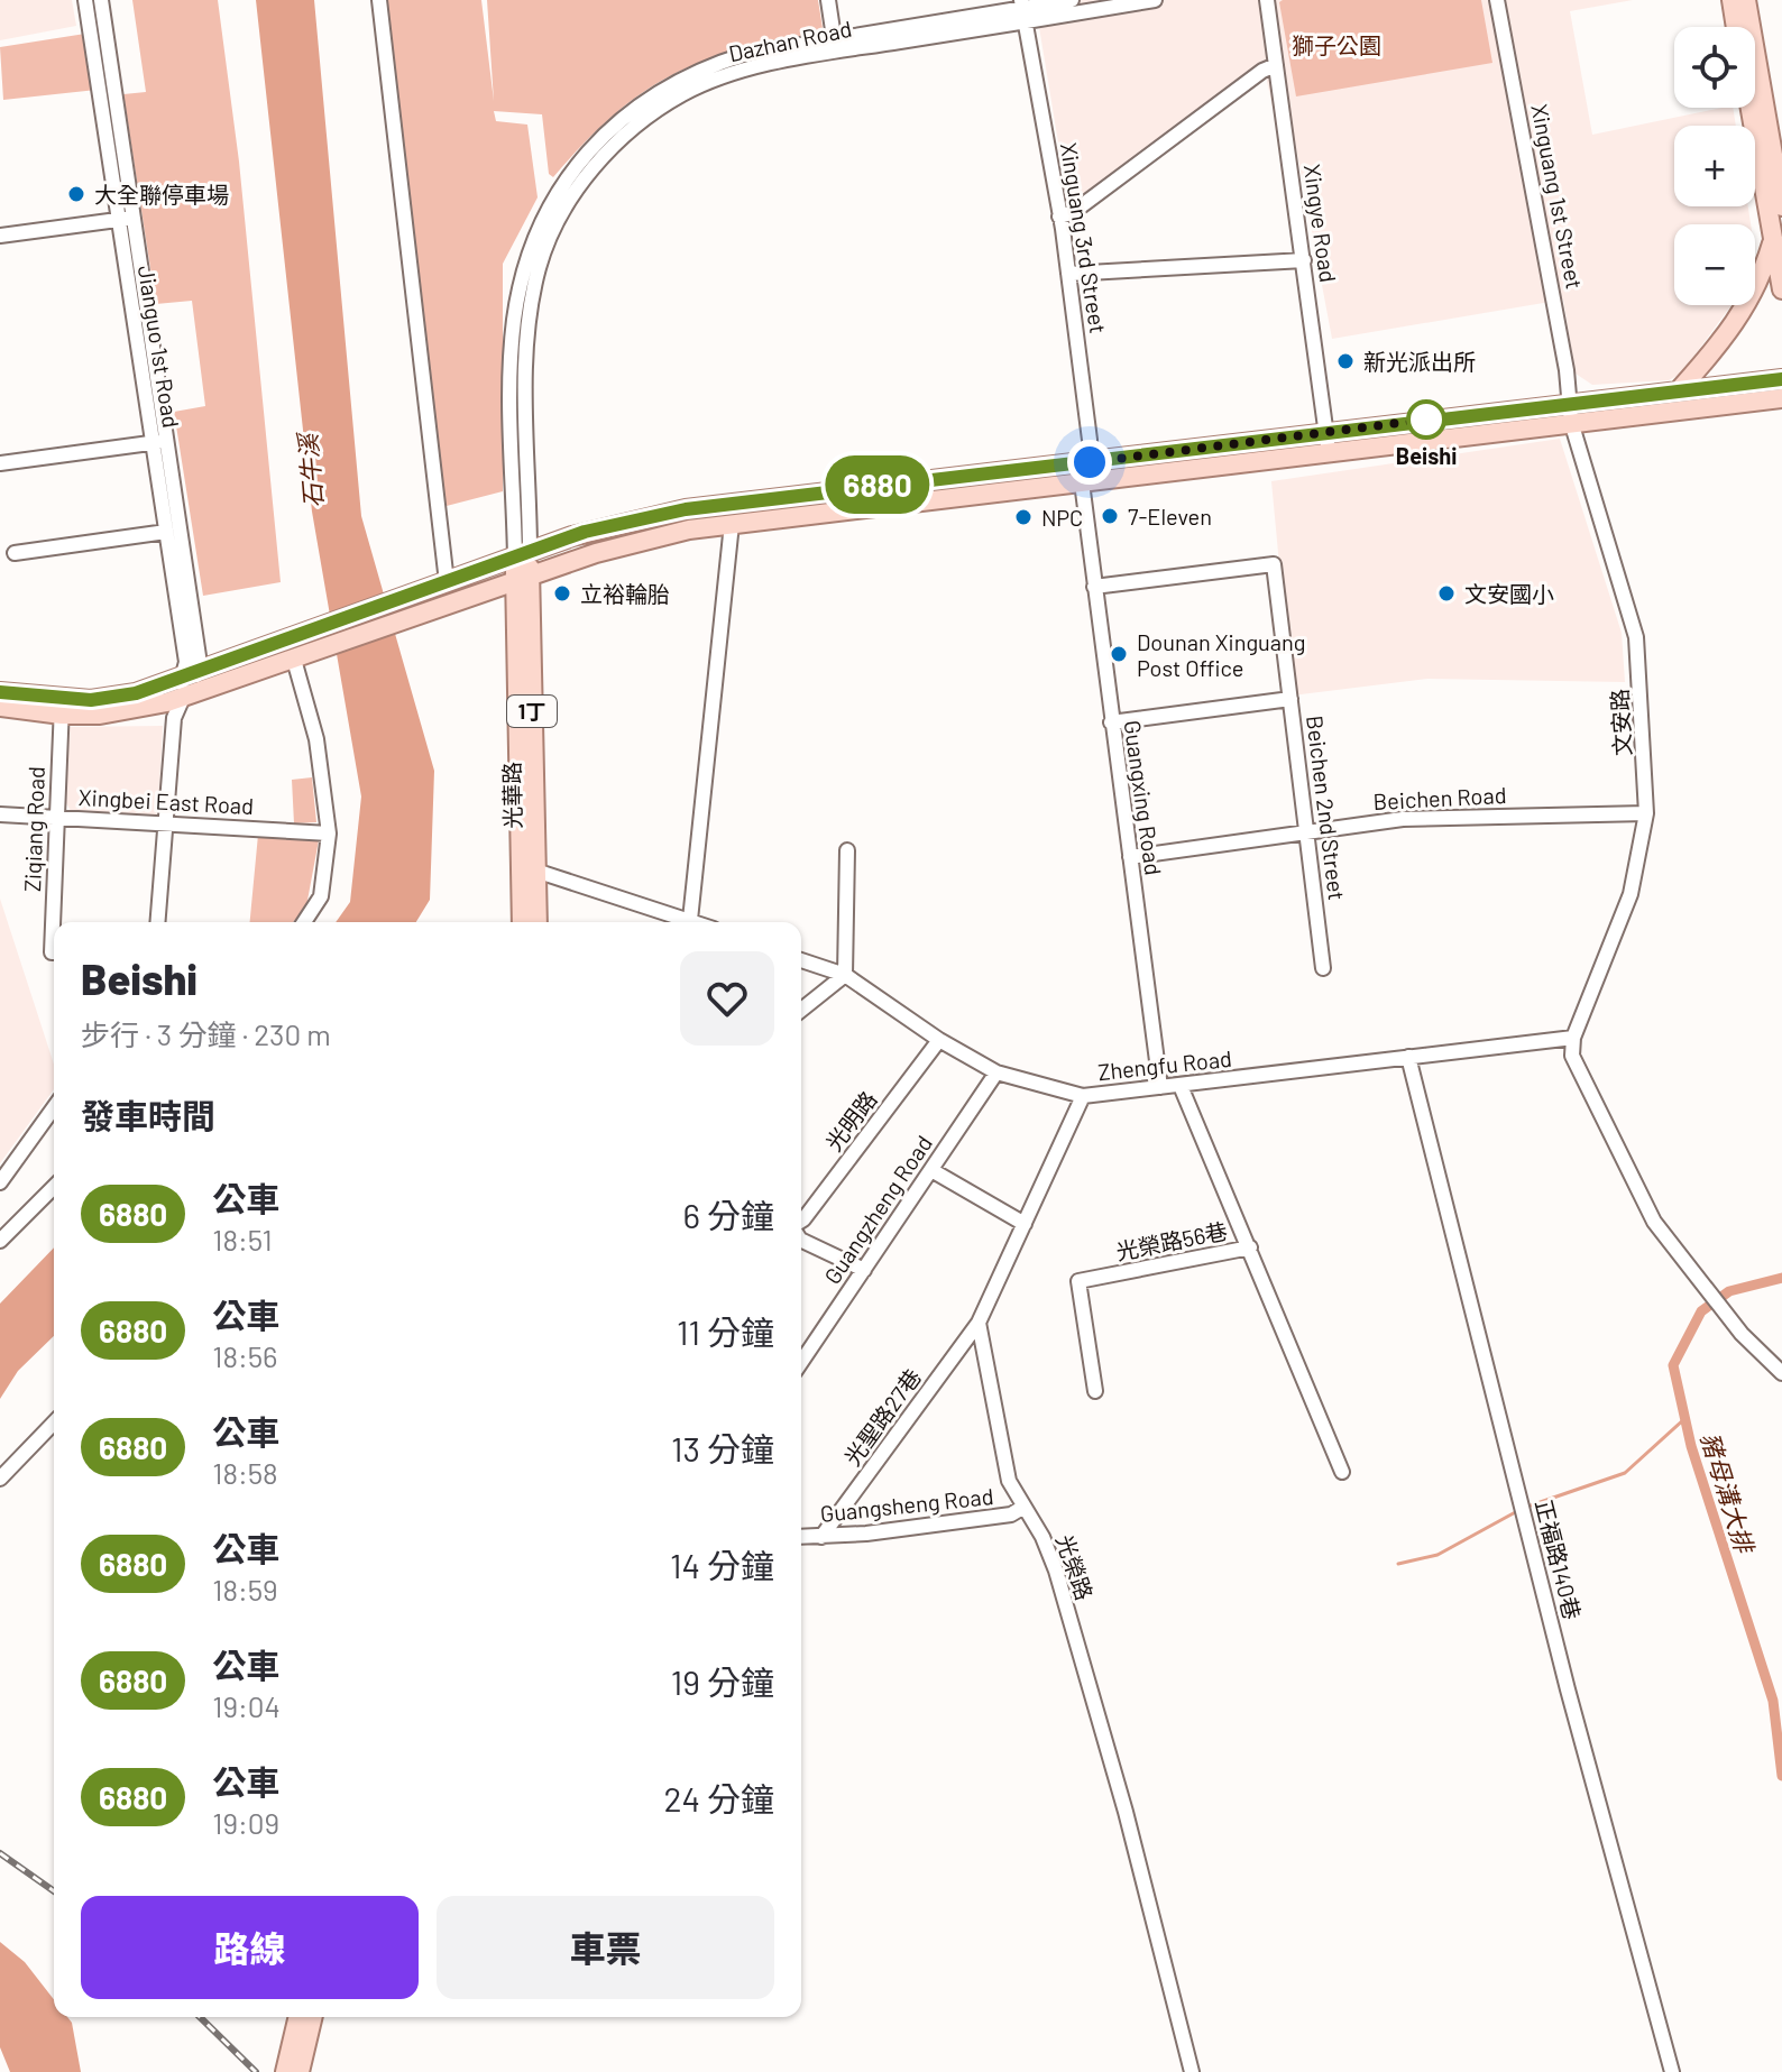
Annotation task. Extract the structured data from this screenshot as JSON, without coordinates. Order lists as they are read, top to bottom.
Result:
{
  "streets": {
    "main road": ["1丁", "光華路"],
    "street": [
      "Dazhan Road",
      "Xinguang 1st Street",
      "Xingye Road",
      "Xinguang 3rd Street",
      "Jianguo 1st Road",
      "文安路",
      "Guangxing Road",
      "Beichen Road",
      "Xingbei East Road",
      "Beichen 2nd Street",
      "Ziqiang Road",
      "Zhengfu Road",
      "光明路",
      "Guangzheng Road",
      "光榮路56巷",
      "光聖路27巷",
      "Guangsheng Road",
      "正福路140巷",
      "光榮路"
    ]
  },
  "crossings": [
    ["Dazhan Road", "Xinguang 3rd Street"],
    ["Dazhan Road", "光華路"],
    ["Xinguang 1st Street", "文安路"],
    ["Xinguang 3rd Street", "Guangxing Road"],
    ["Jianguo 1st Road", "Xingbei East Road"],
    ["文安路", "Beichen Road"],
    ["文安路", "Zhengfu Road"],
    ["Guangxing Road", "Beichen Road"],
    ["Guangxing Road", "Beichen 2nd Street"],
    ["Guangxing Road", "Zhengfu Road"],
    ["Beichen Road", "Beichen 2nd Street"],
    ["Xingbei East Road", "Ziqiang Road"],
    ["Zhengfu Road", "光明路"],
    ["Zhengfu Road", "Guangzheng Road"],
    ["Zhengfu Road", "正福路140巷"],
    ["光聖路27巷", "Guangsheng Road"],
    ["光聖路27巷", "光榮路"],
    ["Guangsheng Road", "光榮路"]
  ],
  "water": ["石牛溪", "豬母溝大排"],
  "parks": ["獅子公園"],
  "places": [
    "大全聯停車場",
    "新光派出所",
    "Beishi",
    "7-Eleven",
    "NPC",
    "立裕輪胎",
    "文安國小",
    "Dounan Xinguang Post Office"
  ],
  "lines": ["bus line 6880"],
  "page": {
    "on_map": "6880",
    "map_buttons": ["+", "−"],
    "heading": [
      ["Beishi", "步行 · 3 分鐘 · 230 m"],
      "發車時間"
    ],
    "list": [
      {
        "mark": "6880",
        "name": "公車",
        "note": "18:51",
        "value": "6 分鐘"
      },
      {
        "mark": "6880",
        "name": "公車",
        "note": "18:56",
        "value": "11 分鐘"
      },
      {
        "mark": "6880",
        "name": "公車",
        "note": "18:58",
        "value": "13 分鐘"
      },
      {
        "mark": "6880",
        "name": "公車",
        "note": "18:59",
        "value": "14 分鐘"
      },
      {
        "mark": "6880",
        "name": "公車",
        "note": "19:04",
        "value": "19 分鐘"
      },
      {
        "mark": "6880",
        "name": "公車",
        "note": "19:09",
        "value": "24 分鐘"
      }
    ],
    "buttons": ["路線", "車票"]
  }
}
